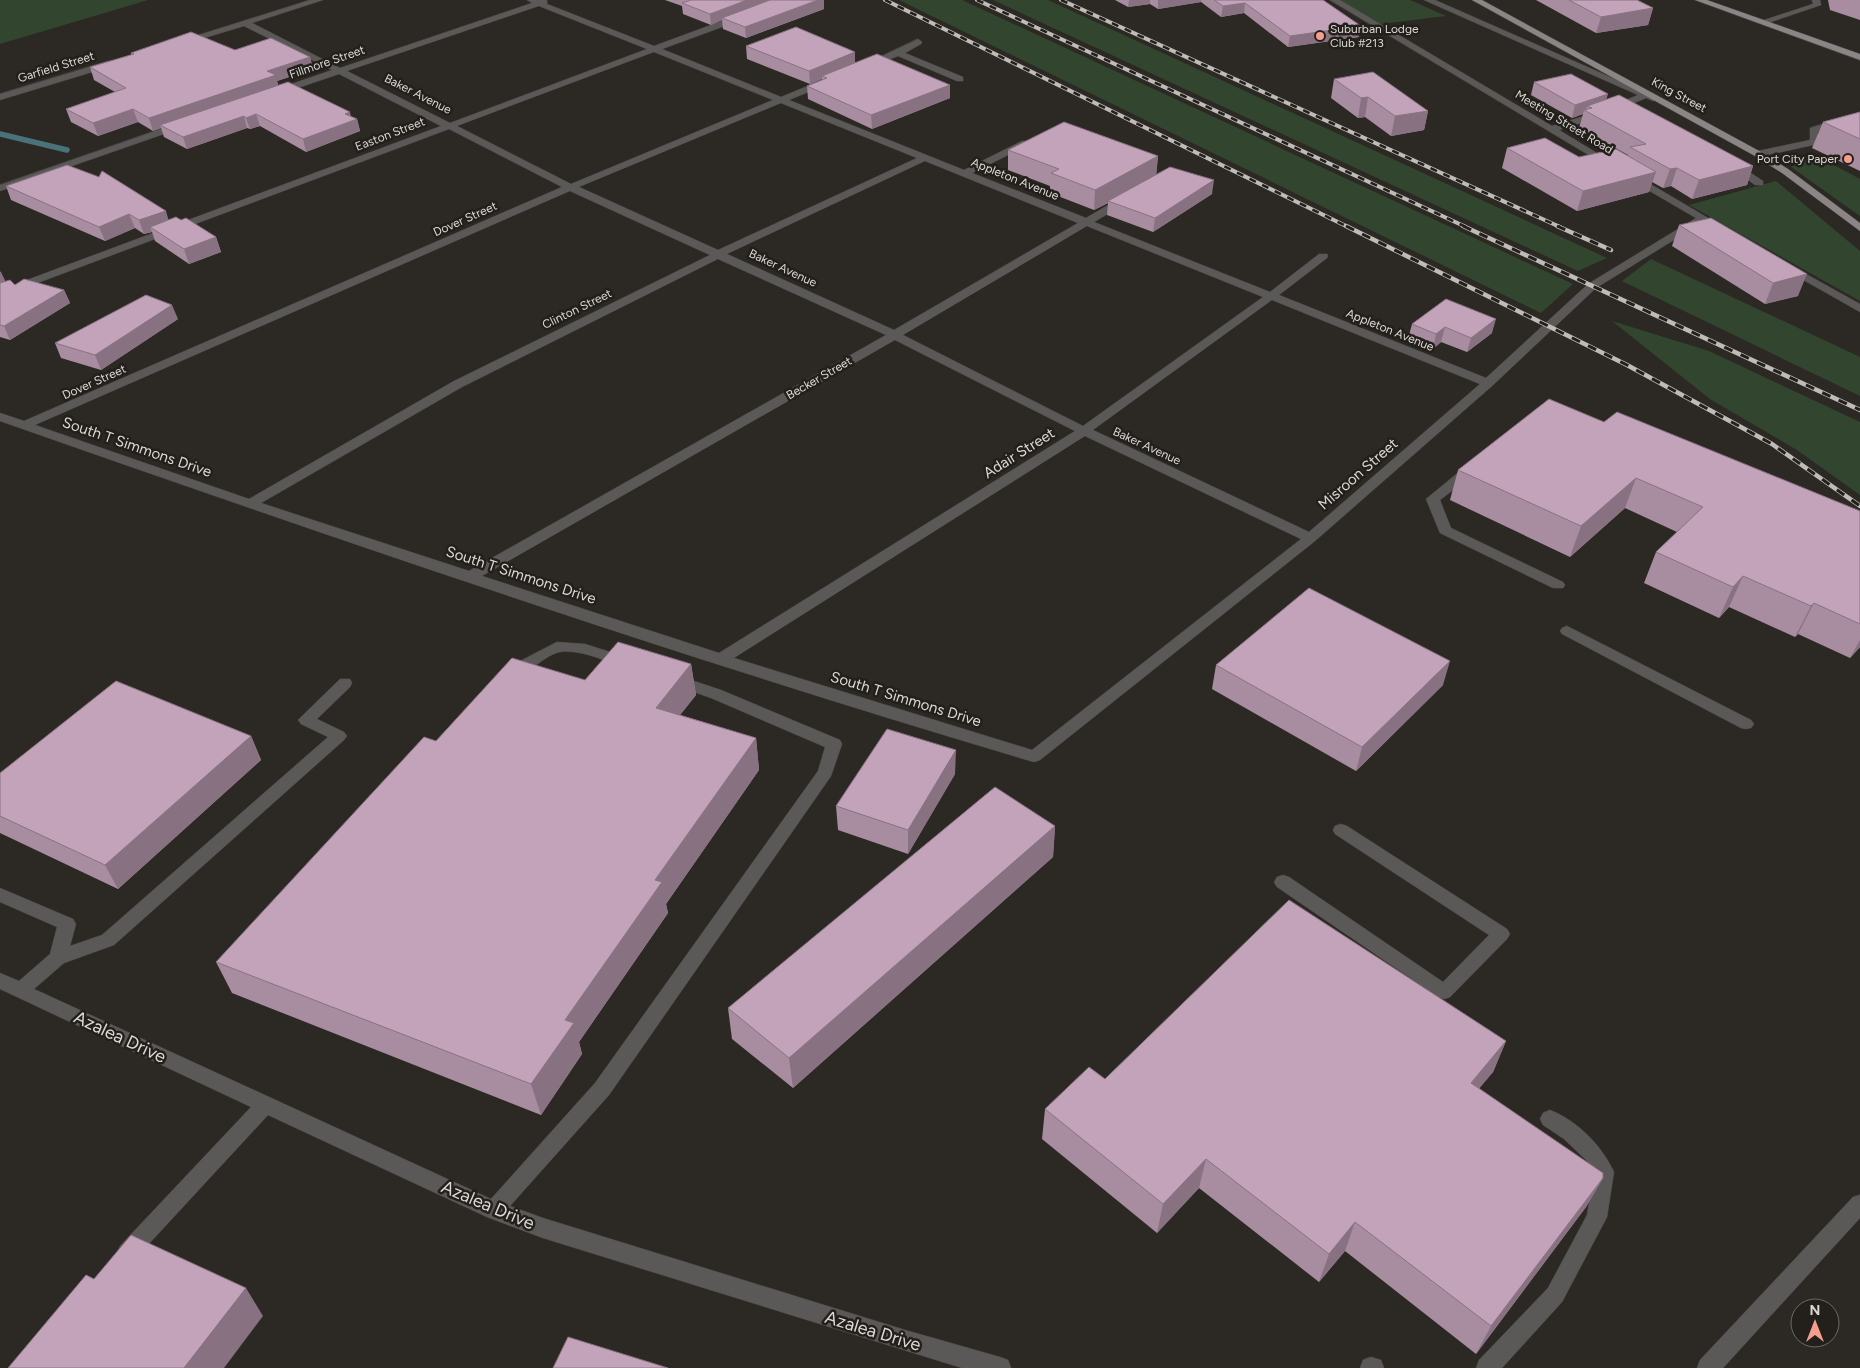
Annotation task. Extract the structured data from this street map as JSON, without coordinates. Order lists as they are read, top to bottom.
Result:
{
  "streets": {
    "main road": ["King Street"],
    "street": [
      "Fillmore Street",
      "Garfield Street",
      "Baker Avenue",
      "Meeting Street Road",
      "Easton Street",
      "Appleton Avenue",
      "Dover Street",
      "Clinton Street",
      "Becker Street",
      "South T Simmons Drive",
      "Adair Street",
      "Misroon Street",
      "Azalea Drive"
    ]
  },
  "crossings": [
    ["Fillmore Street", "Baker Avenue"],
    ["Fillmore Street", "Appleton Avenue"],
    ["Baker Avenue", "Easton Street"],
    ["Baker Avenue", "Dover Street"],
    ["Baker Avenue", "Clinton Street"],
    ["Baker Avenue", "Becker Street"],
    ["Baker Avenue", "Adair Street"],
    ["Baker Avenue", "Misroon Street"],
    ["Meeting Street Road", "Misroon Street"],
    ["Easton Street", "Appleton Avenue"],
    ["Appleton Avenue", "Dover Street"],
    ["Appleton Avenue", "Clinton Street"],
    ["Appleton Avenue", "Becker Street"],
    ["Appleton Avenue", "Adair Street"],
    ["Appleton Avenue", "Misroon Street"],
    ["Dover Street", "South T Simmons Drive"],
    ["Clinton Street", "South T Simmons Drive"],
    ["Becker Street", "South T Simmons Drive"],
    ["South T Simmons Drive", "Adair Street"],
    ["South T Simmons Drive", "Misroon Street"]
  ],
  "places": ["Suburban Lodge Club #213", "Port City Paper"],
  "north": "top"
}
